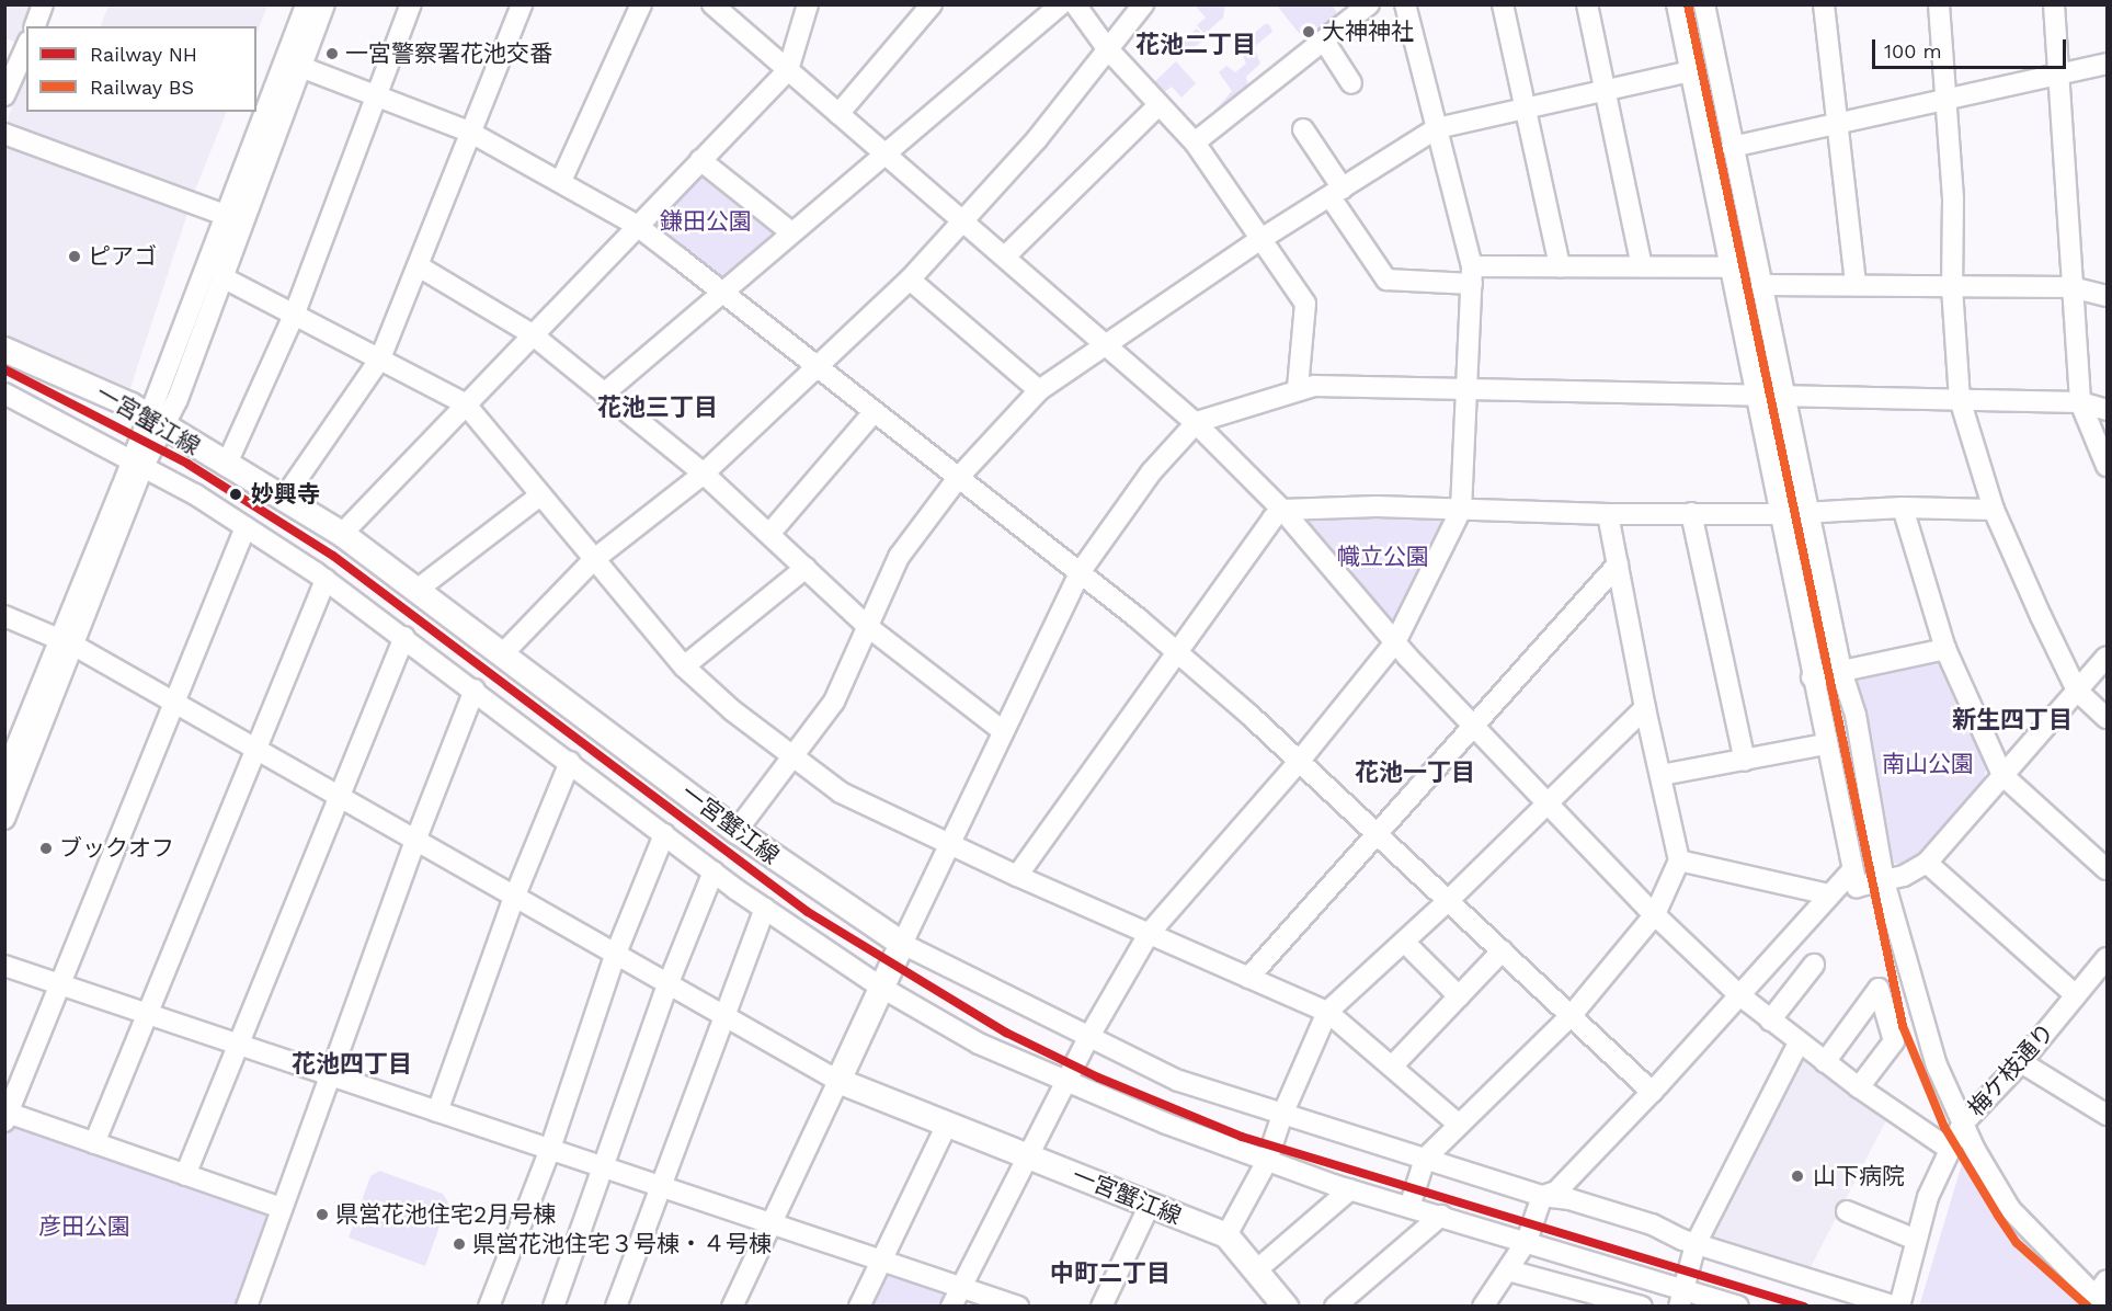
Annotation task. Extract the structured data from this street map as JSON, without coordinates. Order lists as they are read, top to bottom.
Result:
{
  "streets": {
    "main road": ["一宮蟹江線"],
    "street": ["梅ケ枝通り"]
  },
  "districts": [
    "花池二丁目",
    "花池三丁目",
    "新生四丁目",
    "花池一丁目",
    "花池四丁目",
    "中町二丁目"
  ],
  "parks": [
    "鎌田公園",
    "幟立公園",
    "南山公園",
    "彦田公園"
  ],
  "places": [
    "大神神社",
    "一宮警察署花池交番",
    "ピアゴ",
    "妙興寺",
    "ブックオフ",
    "山下病院",
    "県営花池住宅2月号棟",
    "県営花池住宅３号棟・４号棟"
  ],
  "lines": ["rail line BS", "rail line NH"],
  "legend": ["Railway NH", "Railway BS"],
  "scale_bar": "100 m"
}
